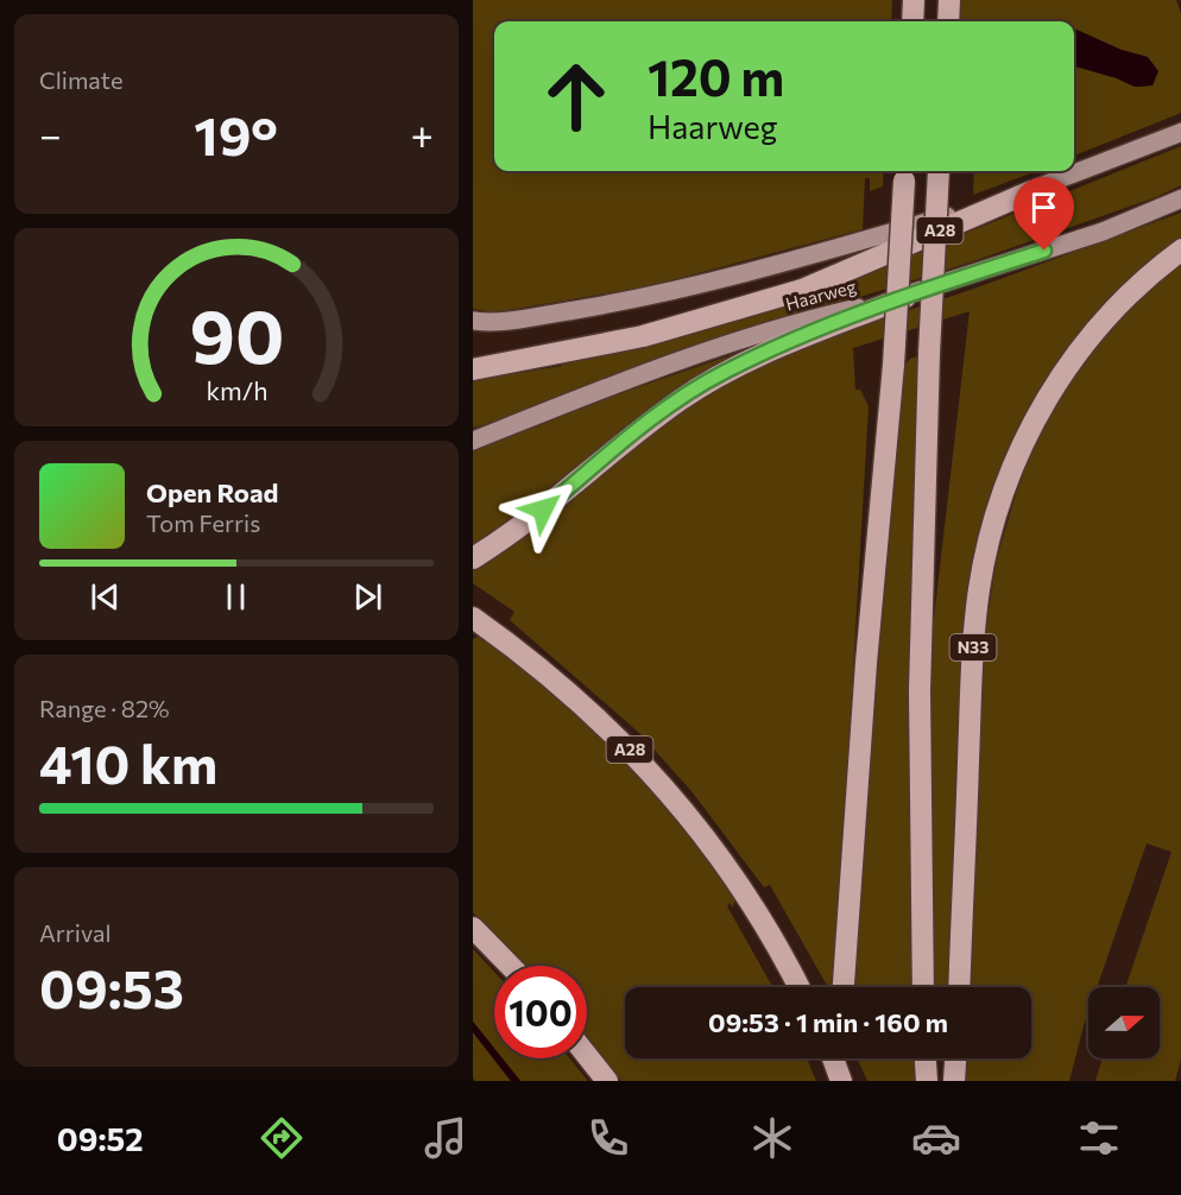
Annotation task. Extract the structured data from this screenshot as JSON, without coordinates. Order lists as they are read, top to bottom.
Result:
{
  "streets": {
    "highway": ["A28", "N33"],
    "main road": ["Haarweg"]
  },
  "north": "right",
  "page": {
    "tile": [
      "Climate",
      ["Range · 82%", "410 km"],
      ["Arrival", "09:53"]
    ],
    "turn": ["120 m", "Haarweg"],
    "heat": ["−", "19°", "+"],
    "song": ["Open Road", "Tom Ferris"],
    "limit": "100",
    "trip": "09:53 · 1 min · 160 m",
    "tabs": "09:52",
    "gauge": ["90", "km/h"]
  }
}
